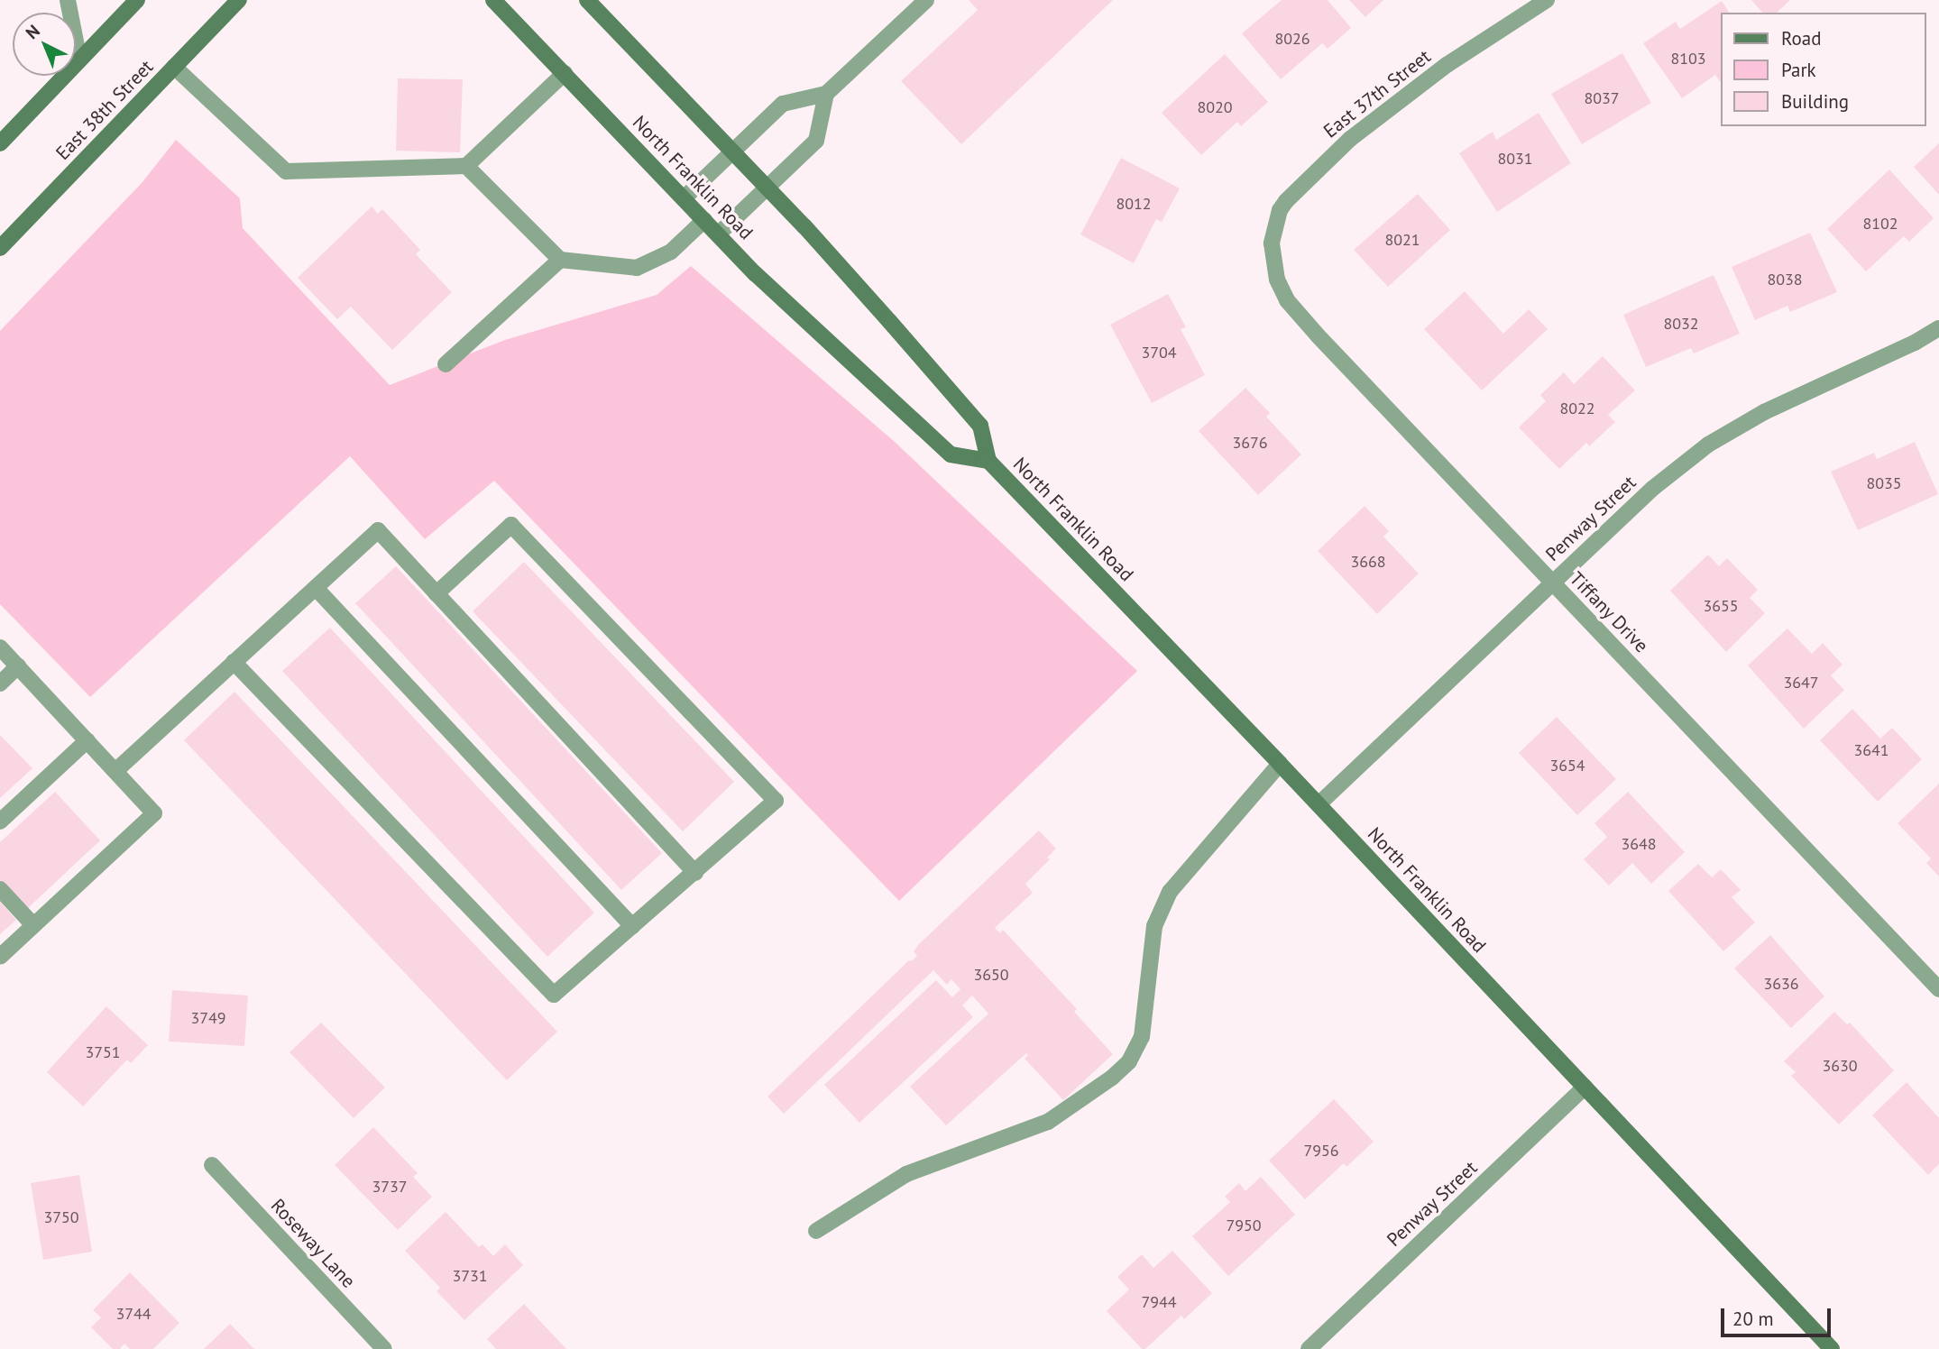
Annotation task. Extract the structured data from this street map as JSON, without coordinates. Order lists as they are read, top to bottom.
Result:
{
  "streets": {
    "main road": ["East 38th Street", "North Franklin Road"],
    "street": [
      "East 37th Street",
      "Penway Street",
      "Tiffany Drive",
      "Roseway Lane"
    ]
  },
  "crossings": [
    ["East 37th Street", "Tiffany Drive"],
    ["North Franklin Road", "Penway Street"],
    ["Penway Street", "Tiffany Drive"]
  ],
  "house_numbers": [
    "8026",
    "8103",
    "8037",
    "8020",
    "8031",
    "8012",
    "8102",
    "8021",
    "8038",
    "8032",
    "3704",
    "8022",
    "3676",
    "8035",
    "3668",
    "3655",
    "3647",
    "3641",
    "3654",
    "3648",
    "3650",
    "3636",
    "3749",
    "3751",
    "3630",
    "7956",
    "3737",
    "3750",
    "7950",
    "3731",
    "7944",
    "3744"
  ],
  "legend": ["Road", "Park", "Building"],
  "scale_bar": "20 m",
  "north": "top left"
}
